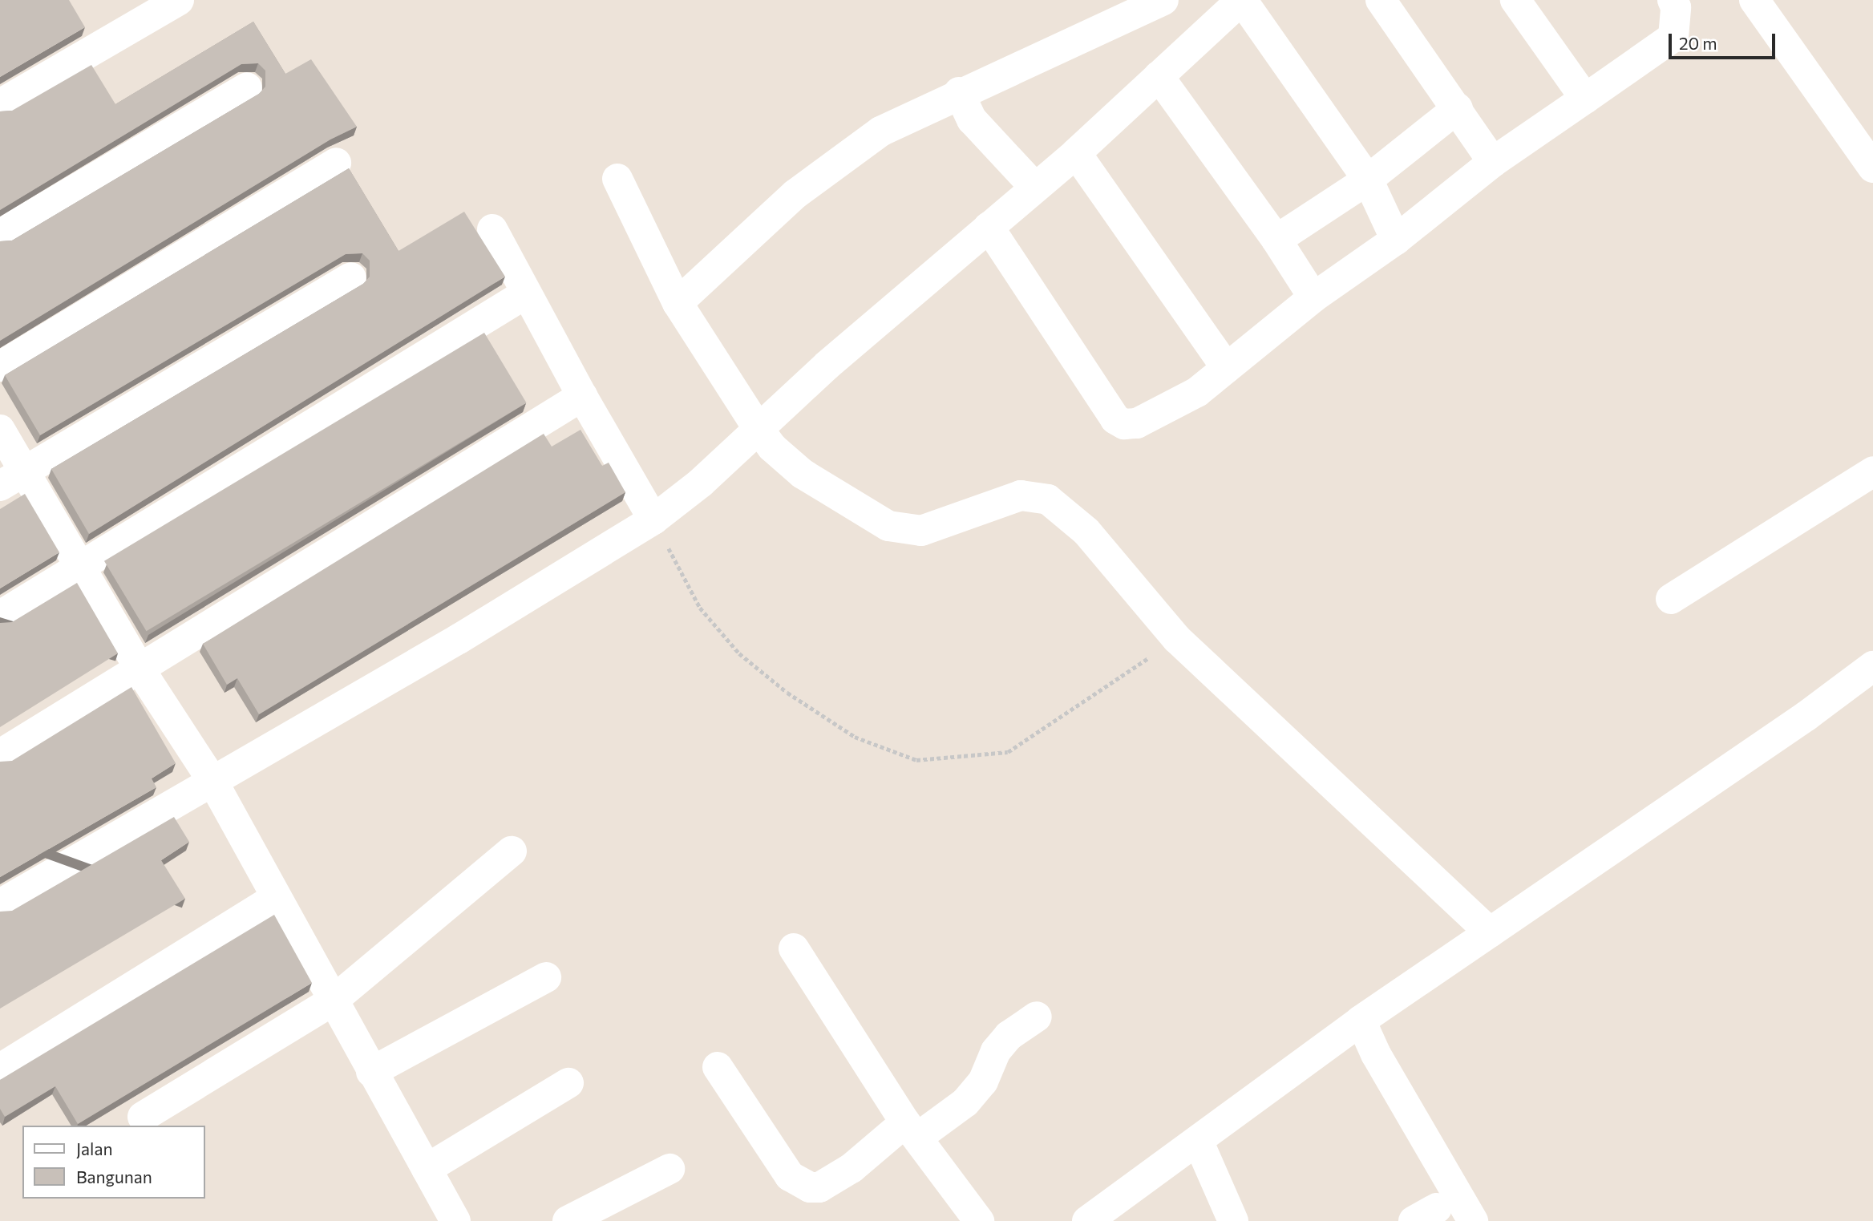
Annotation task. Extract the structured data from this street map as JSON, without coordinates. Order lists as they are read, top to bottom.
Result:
{
  "legend": ["Jalan", "Bangunan"],
  "scale_bar": "20 m"
}
